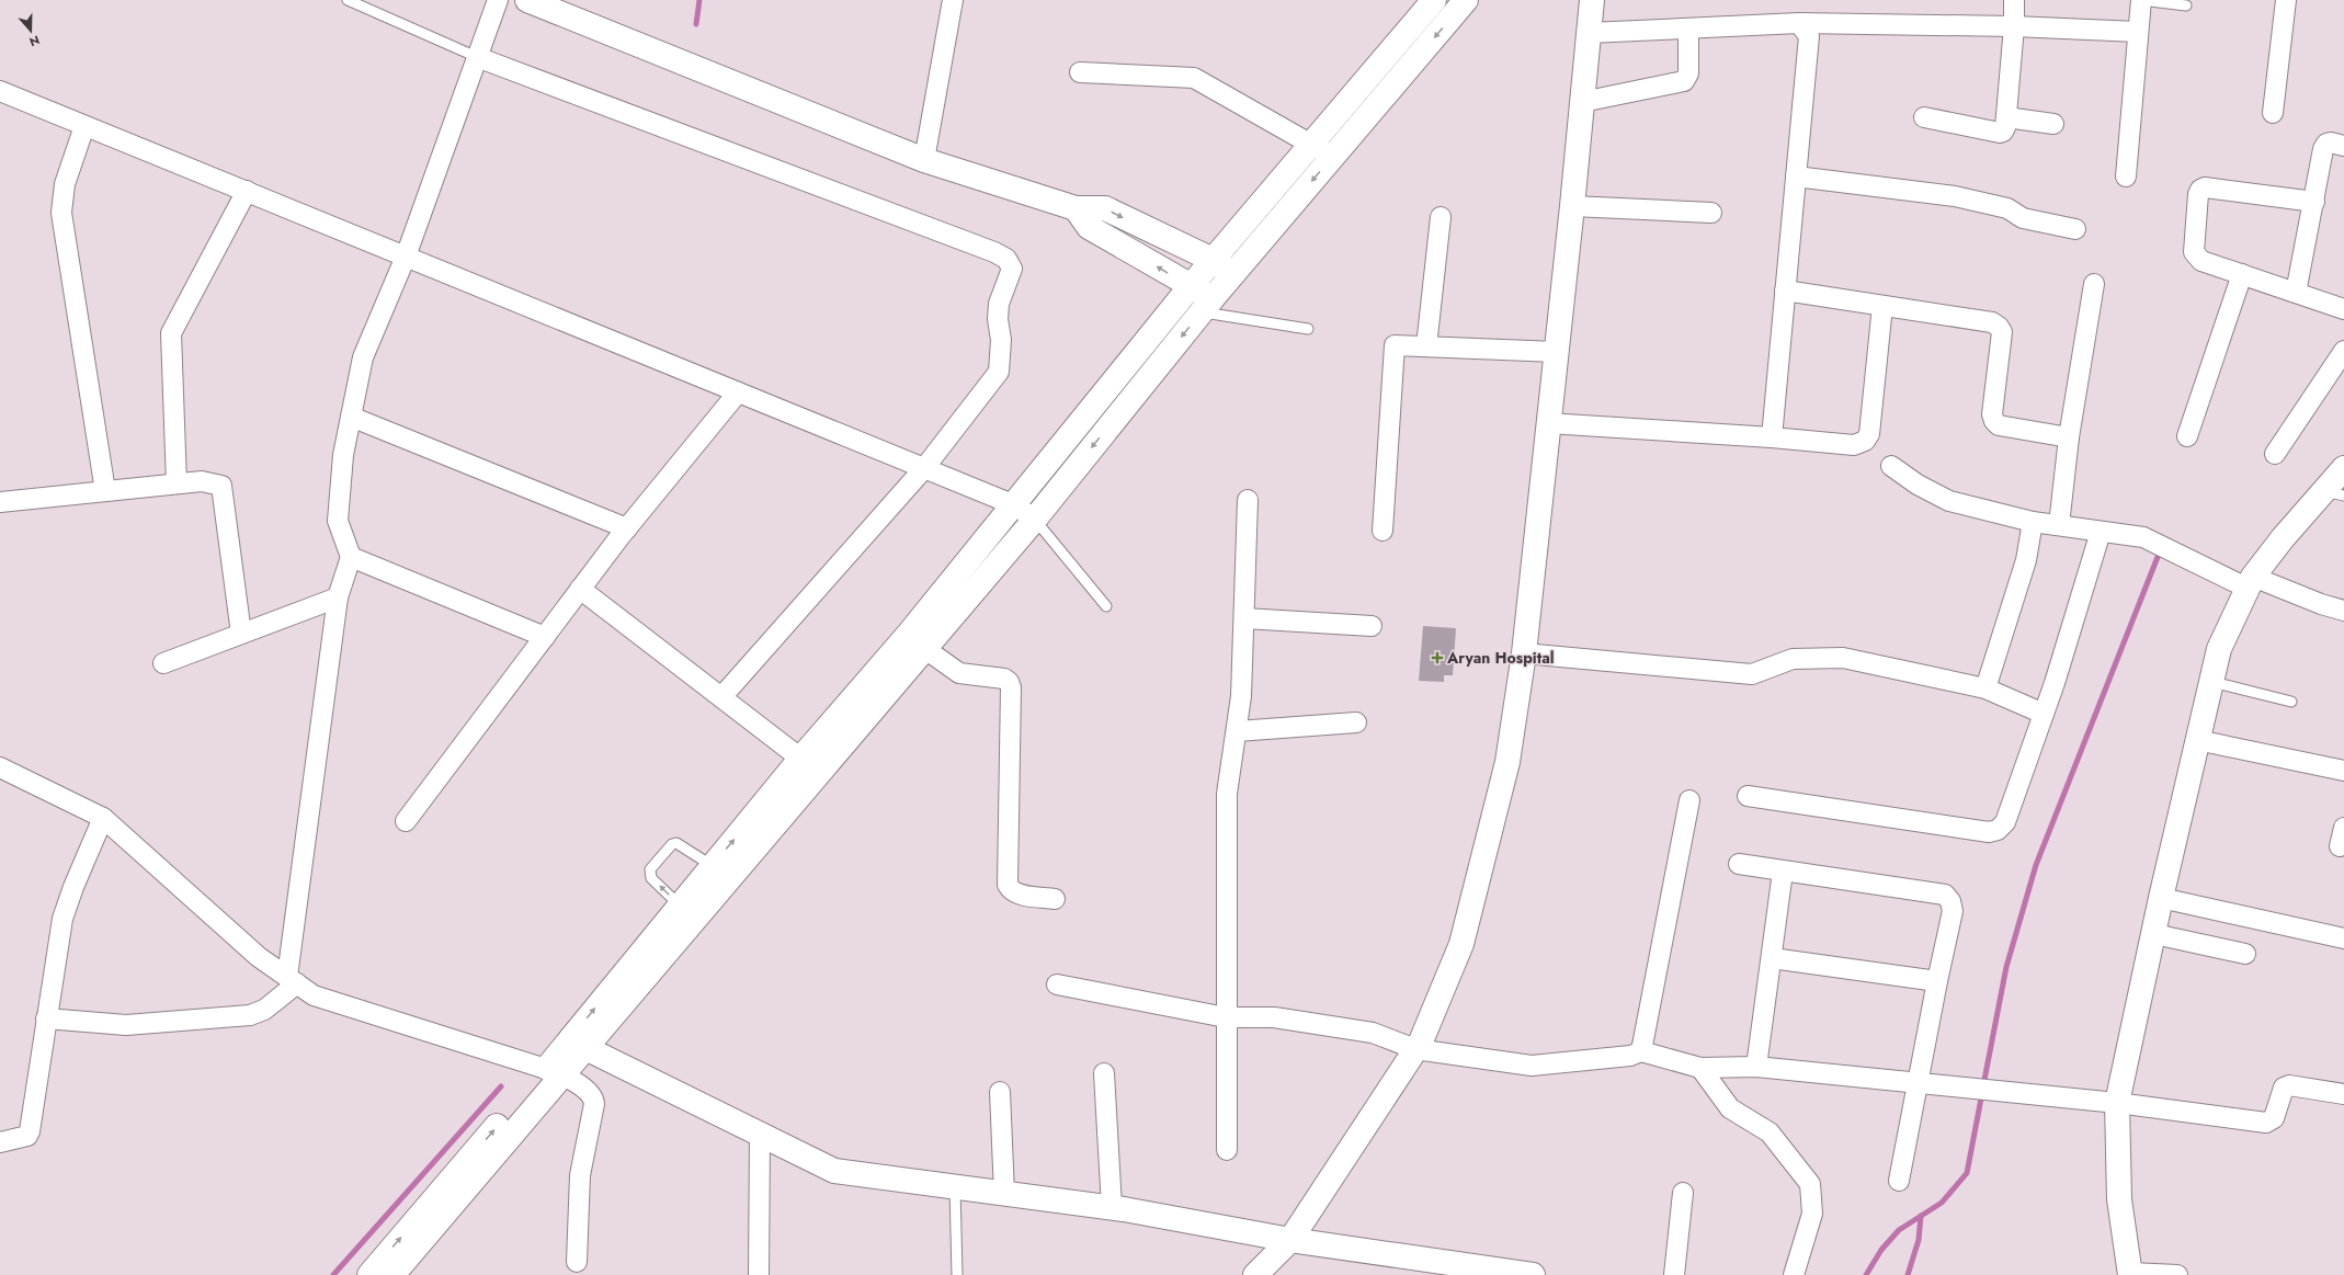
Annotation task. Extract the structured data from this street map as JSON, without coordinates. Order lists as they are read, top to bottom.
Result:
{
  "places": {
    "health": ["Aryan Hospital"]
  },
  "north": "bottom"
}
